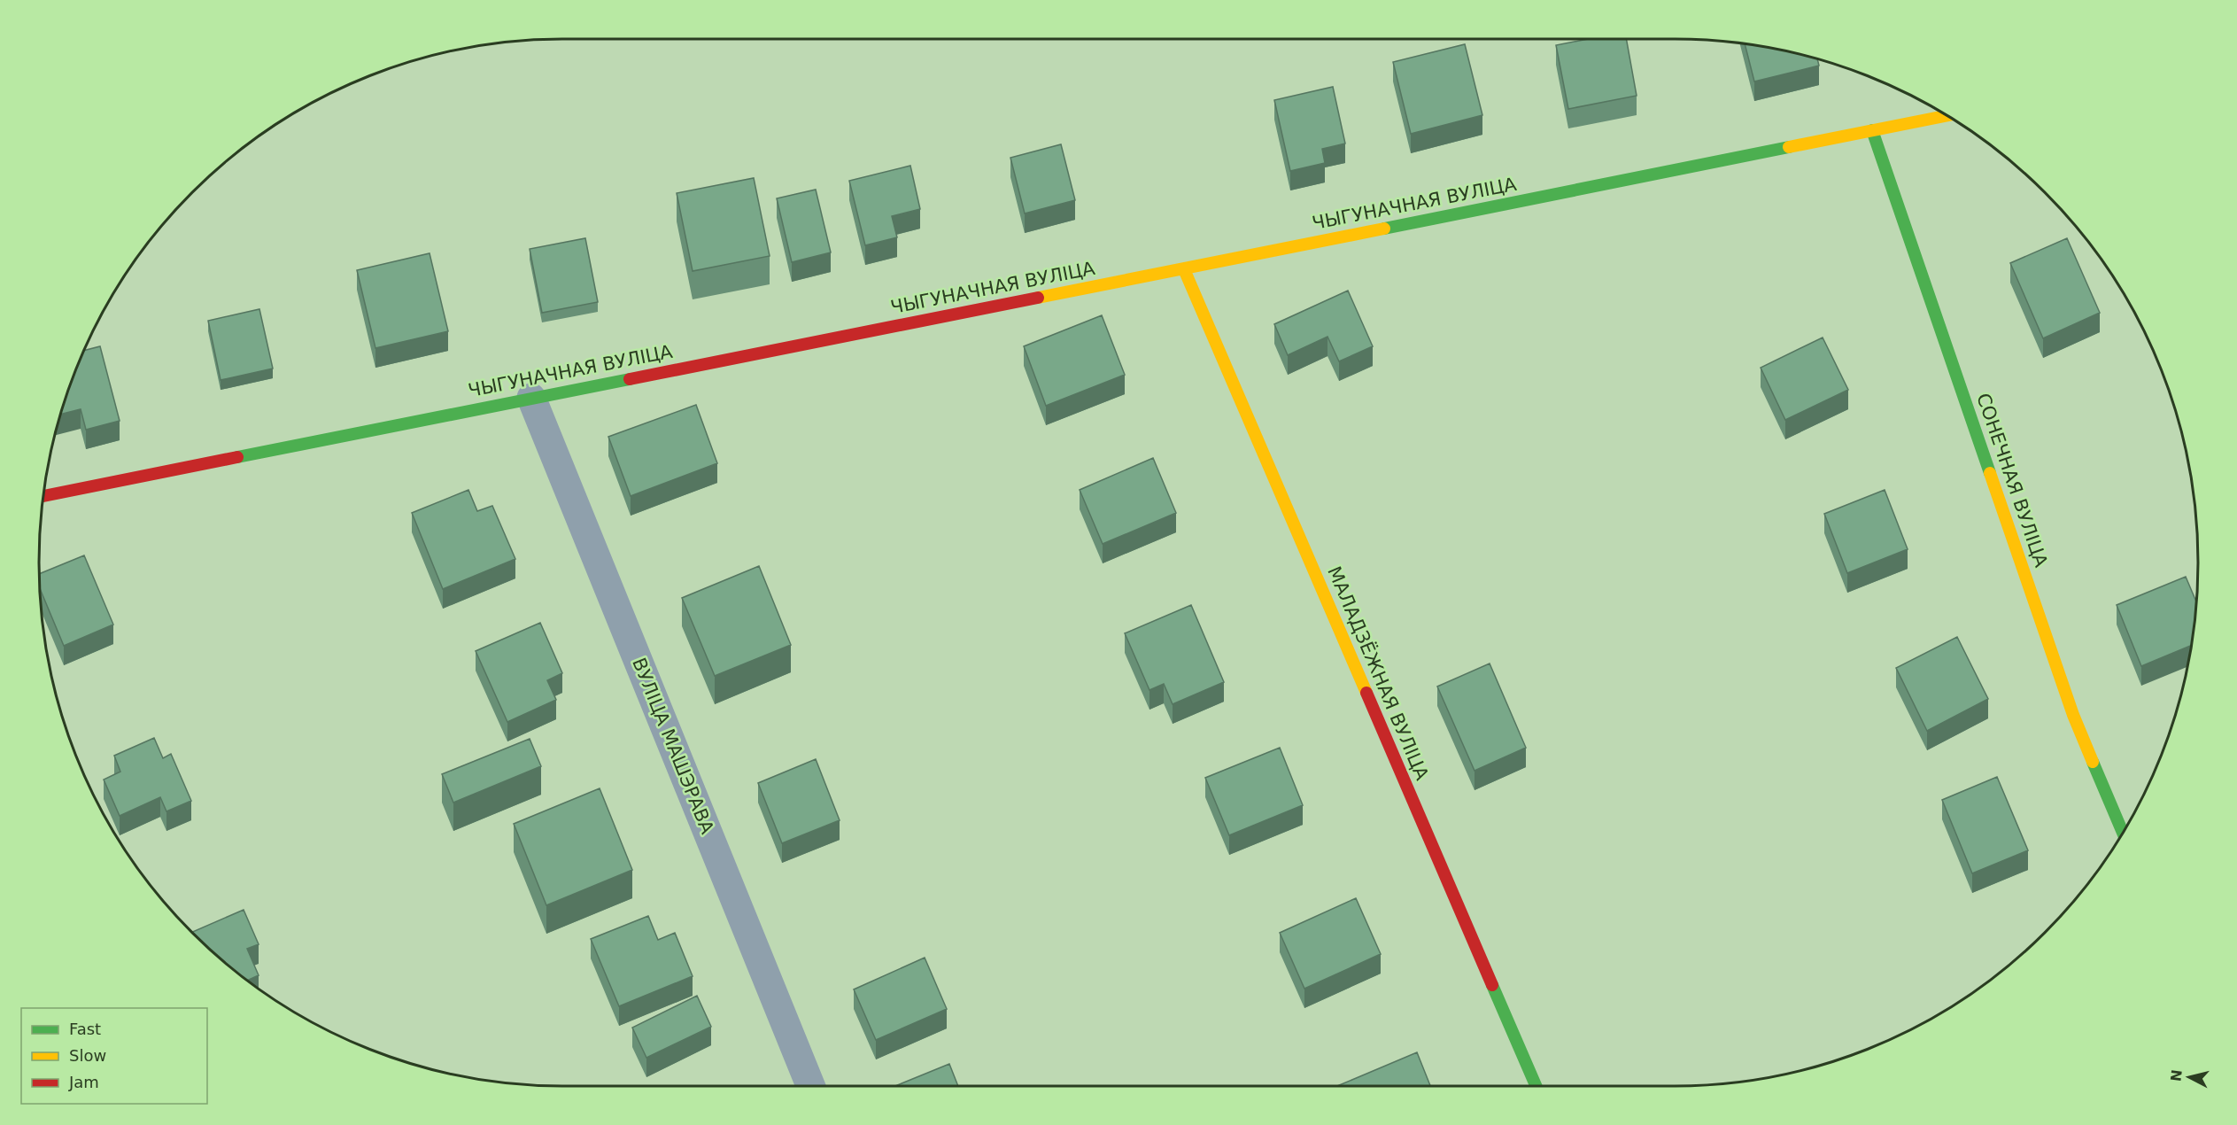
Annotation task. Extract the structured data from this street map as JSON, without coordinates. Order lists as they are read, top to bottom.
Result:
{
  "streets": {
    "street": [
      "ЧЫГУНАЧНАЯ ВУЛІЦА",
      "СОНЕЧНАЯ ВУЛІЦА",
      "МАЛАДЗЁЖНАЯ ВУЛІЦА",
      "ВУЛІЦА МАШЭРАВА"
    ]
  },
  "crossings": [
    ["ЧЫГУНАЧНАЯ ВУЛІЦА", "СОНЕЧНАЯ ВУЛІЦА"],
    ["ЧЫГУНАЧНАЯ ВУЛІЦА", "МАЛАДЗЁЖНАЯ ВУЛІЦА"],
    ["ЧЫГУНАЧНАЯ ВУЛІЦА", "ВУЛІЦА МАШЭРАВА"]
  ],
  "legend": ["Fast", "Slow", "Jam"],
  "north": "left"
}
